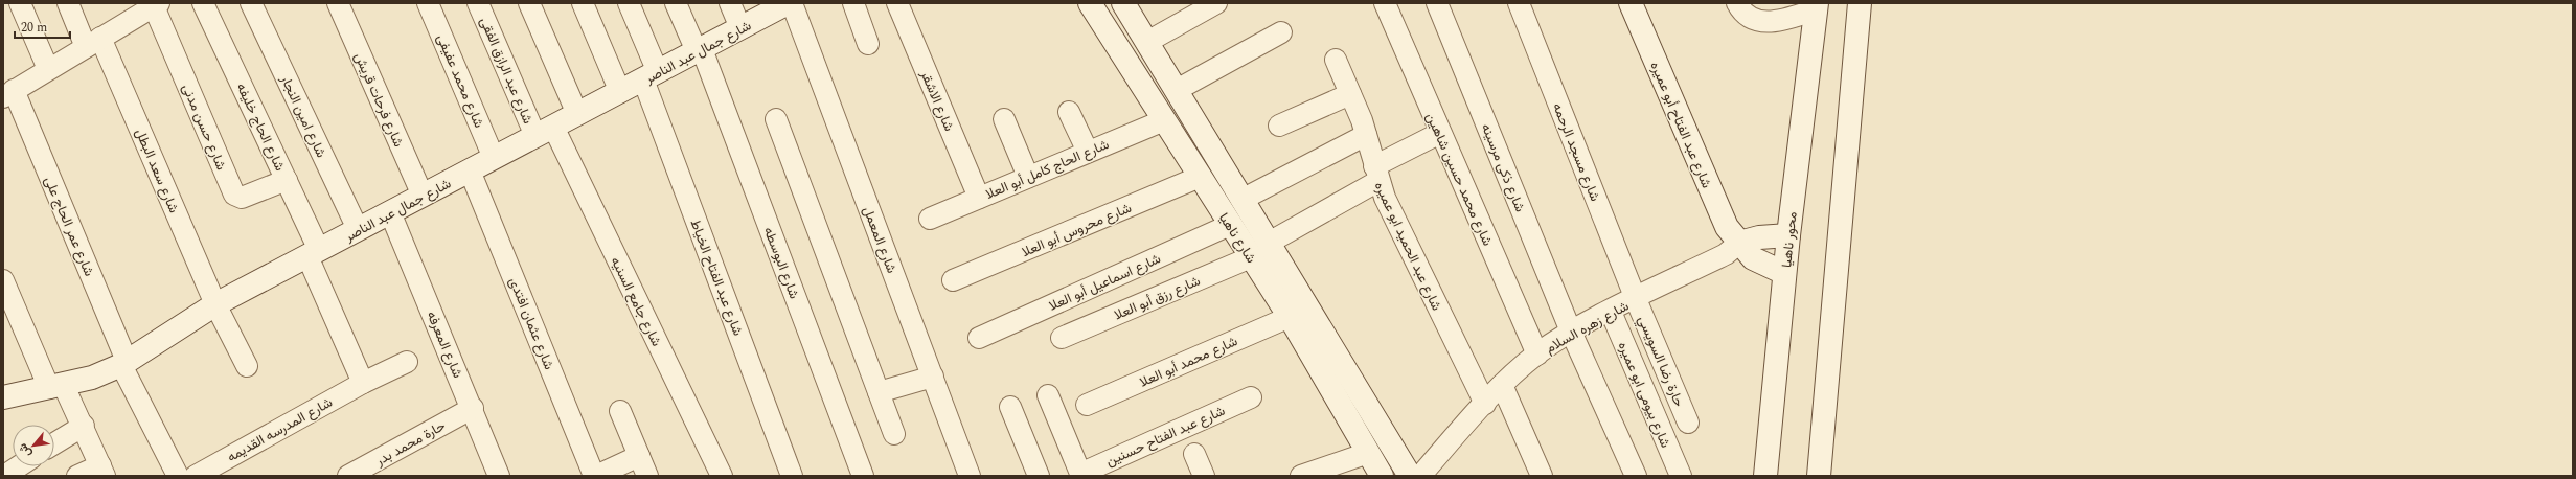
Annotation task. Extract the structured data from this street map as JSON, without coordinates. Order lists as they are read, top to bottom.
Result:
{
  "streets": {
    "main road": [
      "شارع جمال عبد الناصر",
      "شارع عبد الفتاح أبو عميره",
      "شارع ناهيا",
      "محور ناهيا"
    ],
    "street": [
      "شارع عبد الرازق الفقى",
      "شارع محمد عفيفى",
      "شارع فرحات قريش",
      "شارع الاشقر",
      "شارع امين النجار",
      "شارع حسن مدنى",
      "شارع الحاج خليفه",
      "شارع مسجد الرحمه",
      "شارع ذكى مرسينه",
      "شارع الحاج كامل أبو العلا",
      "شارع سعد البطل",
      "شارع محمد حسين شاهين",
      "شارع عمر الحاج على",
      "شارع محروس أبو العلا",
      "شارع المعمل",
      "شارع عبد الحميد ابو عميره",
      "شارع البوسطه",
      "شارع عبد الفتاح الخياط",
      "شارع اسماعيل أبو العلا",
      "شارع رزق أبو العلا",
      "شارع جامع السنيه",
      "شارع عثمان افتدى",
      "شارع زهره السلام",
      "شارع المعرفه",
      "شارع محمد أبو العلا",
      "حارة رضا السويسي",
      "شارع بيومى ابو عميره",
      "شارع المدرسه القديمه",
      "شارع عبد الفتاح حسنين",
      "حارة محمد بدر"
    ]
  },
  "crossings": [
    ["شارع جمال عبد الناصر", "شارع عبد الرازق الفقى"],
    ["شارع جمال عبد الناصر", "شارع محمد عفيفى"],
    ["شارع جمال عبد الناصر", "شارع فرحات قريش"],
    ["شارع جمال عبد الناصر", "شارع امين النجار"],
    ["شارع جمال عبد الناصر", "شارع الحاج خليفه"],
    ["شارع جمال عبد الناصر", "شارع سعد البطل"],
    ["شارع جمال عبد الناصر", "شارع عمر الحاج على"],
    ["شارع جمال عبد الناصر", "شارع البوسطه"],
    ["شارع جمال عبد الناصر", "شارع عبد الفتاح الخياط"],
    ["شارع جمال عبد الناصر", "شارع جامع السنيه"],
    ["شارع جمال عبد الناصر", "شارع عثمان افتدى"],
    ["شارع جمال عبد الناصر", "شارع المعرفه"],
    ["شارع عبد الرازق الفقى", "شارع جامع السنيه"],
    ["شارع الاشقر", "شارع الحاج كامل أبو العلا"],
    ["شارع عبد الفتاح أبو عميره", "محور ناهيا"],
    ["شارع عبد الفتاح أبو عميره", "شارع زهره السلام"],
    ["شارع حسن مدنى", "شارع الحاج خليفه"],
    ["شارع مسجد الرحمه", "شارع زهره السلام"],
    ["شارع مسجد الرحمه", "حارة رضا السويسي"],
    ["شارع ذكى مرسينه", "شارع زهره السلام"],
    ["شارع الحاج كامل أبو العلا", "شارع ناهيا"],
    ["شارع محمد حسين شاهين", "شارع زهره السلام"],
    ["شارع محروس أبو العلا", "شارع ناهيا"],
    ["شارع ناهيا", "شارع اسماعيل أبو العلا"],
    ["شارع ناهيا", "شارع رزق أبو العلا"],
    ["شارع ناهيا", "شارع محمد أبو العلا"],
    ["شارع عبد الحميد ابو عميره", "شارع زهره السلام"],
    ["شارع زهره السلام", "حارة رضا السويسي"],
    ["شارع زهره السلام", "شارع بيومى ابو عميره"],
    ["شارع المعرفه", "حارة محمد بدر"]
  ],
  "scale_bar": "20 m",
  "north": "bottom left"
}
